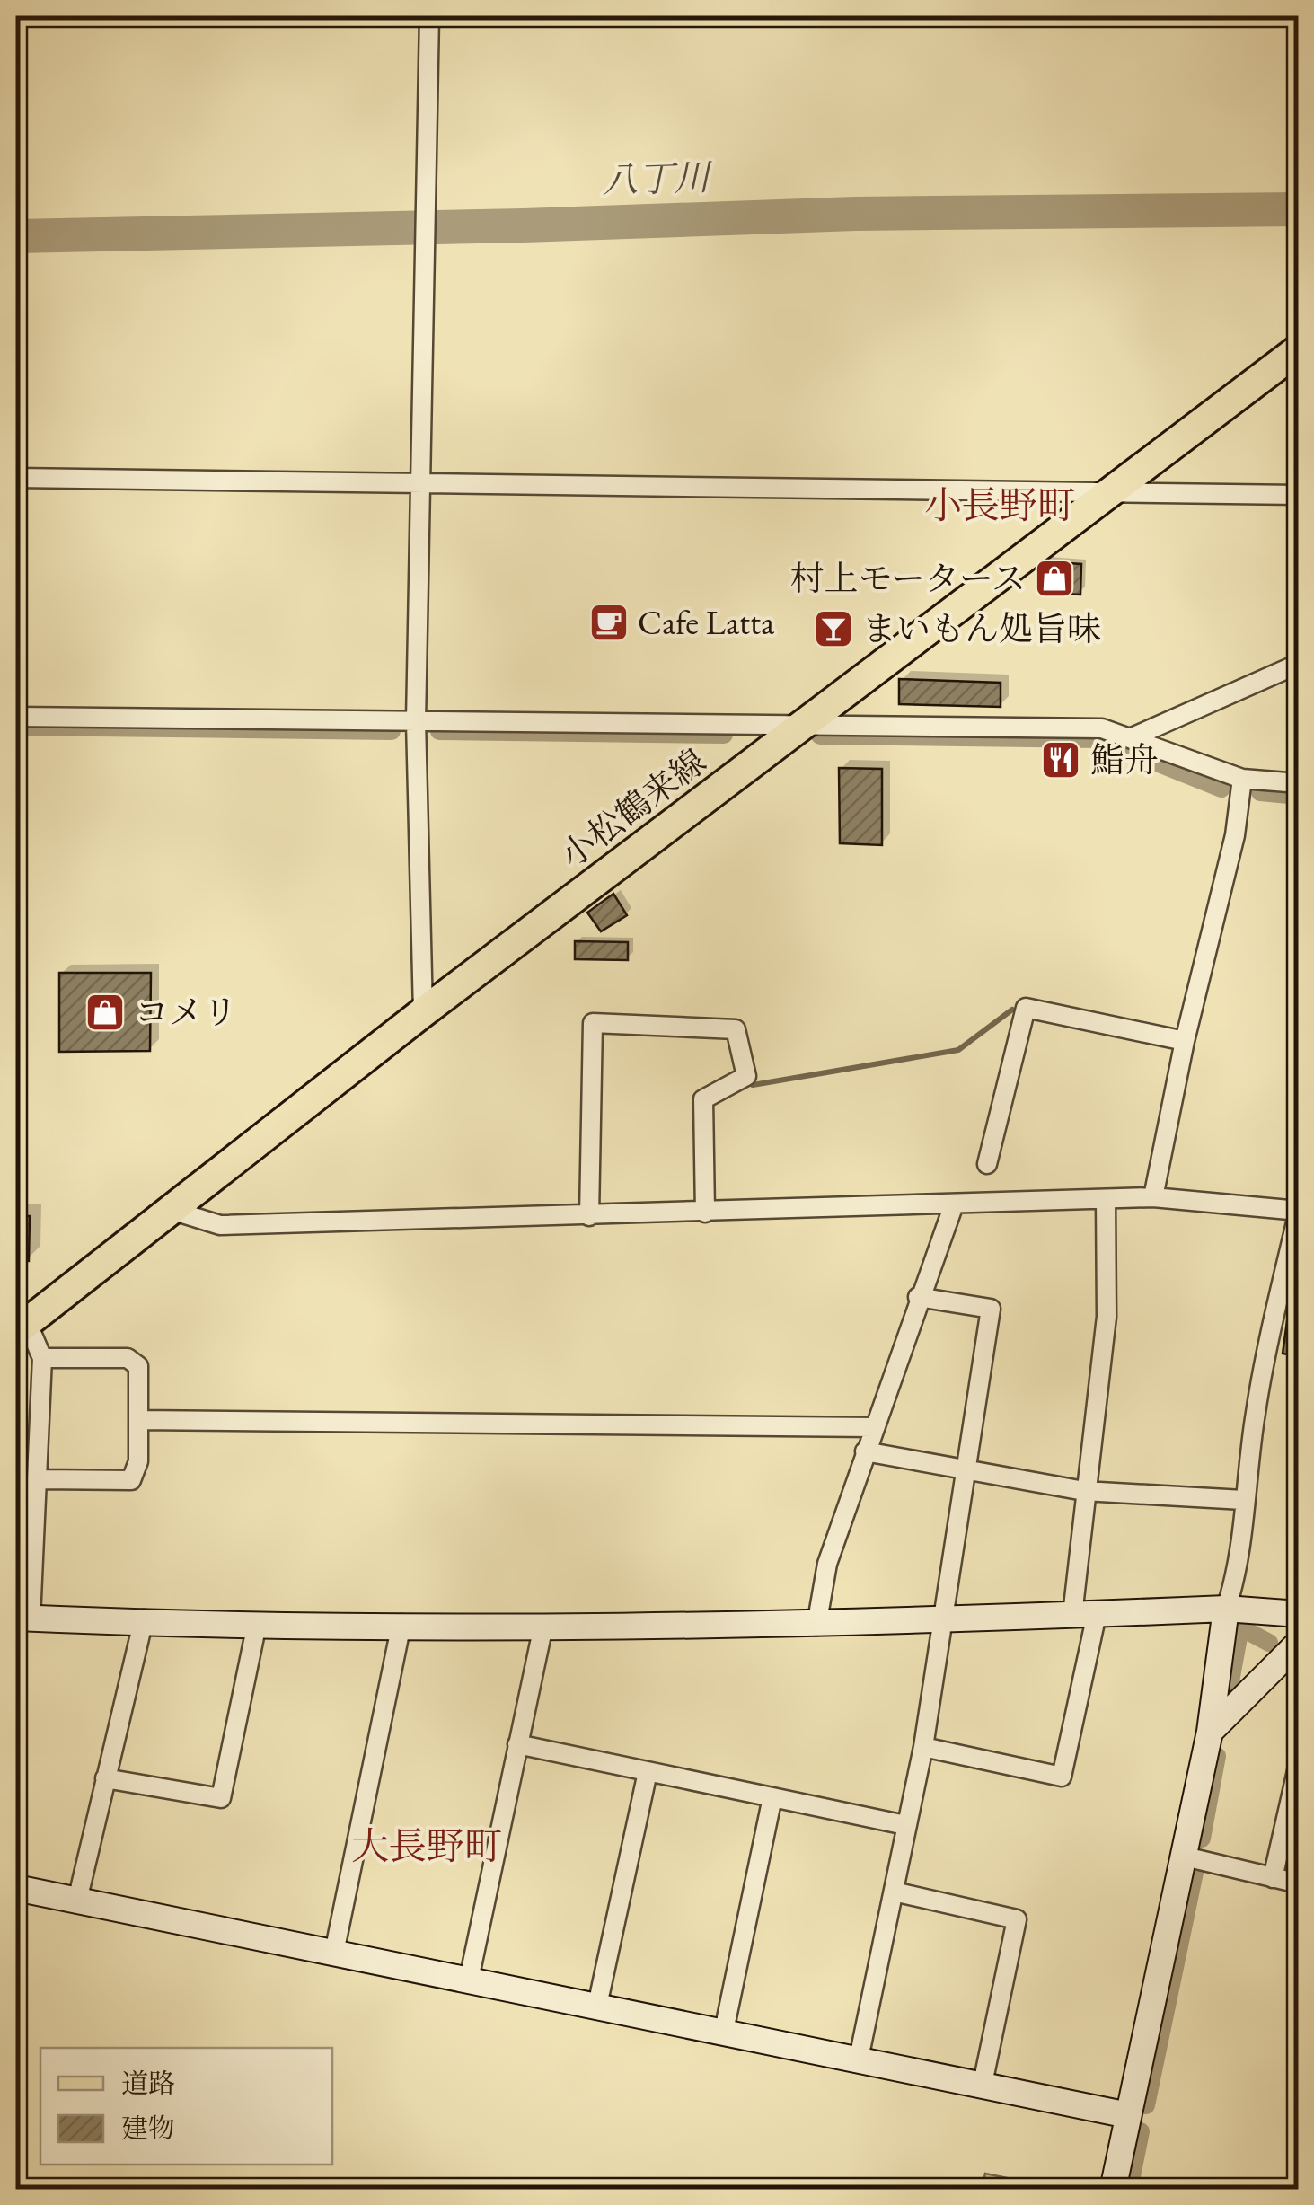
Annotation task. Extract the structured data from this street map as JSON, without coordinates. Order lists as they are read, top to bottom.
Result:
{
  "streets": {
    "main road": ["小松鶴来線"]
  },
  "districts": ["小長野町", "大長野町"],
  "water": ["八丁川"],
  "places": {
    "shop": ["村上モータース", "コメリ"],
    "cafe": ["Cafe Latta"],
    "bar": ["まいもん処旨味"],
    "restaurant": ["鮨舟"]
  },
  "legend": ["道路", "建物"]
}
